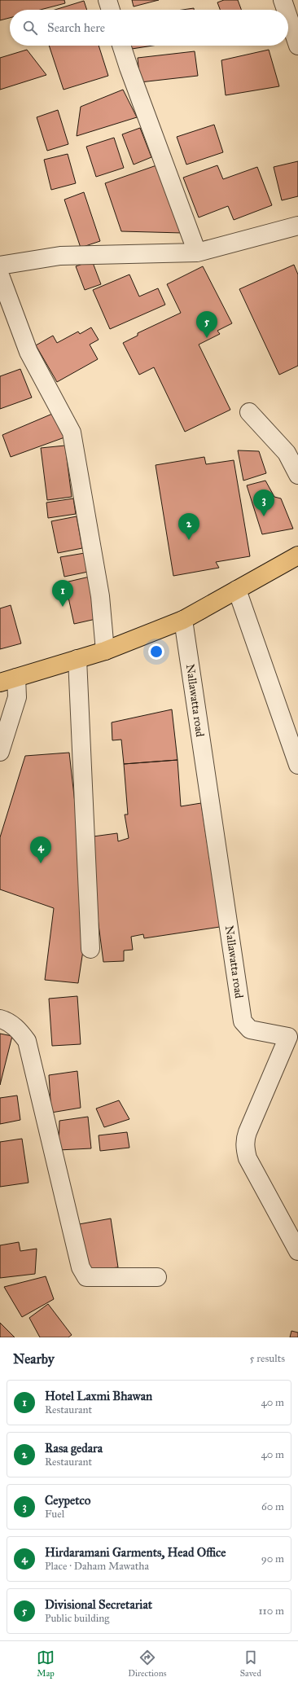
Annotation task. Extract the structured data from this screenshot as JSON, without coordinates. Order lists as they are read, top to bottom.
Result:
{
  "streets": {
    "street": ["Nallawatta road"]
  },
  "page": {
    "search": "Search here",
    "pins": [
      "5",
      "3",
      "2",
      "1",
      "4"
    ],
    "heading": ["Nearby", "5 results"],
    "list": [
      {
        "mark": "1",
        "name": "Hotel Laxmi Bhawan",
        "note": "Restaurant",
        "value": "40 m"
      },
      {
        "mark": "2",
        "name": "Rasa gedara",
        "note": "Restaurant",
        "value": "40 m"
      },
      {
        "mark": "3",
        "name": "Ceypetco",
        "note": "Fuel",
        "value": "60 m"
      },
      {
        "mark": "4",
        "name": "Hirdaramani Garments, Head Office",
        "note": "Place · Daham Mawatha",
        "value": "90 m"
      },
      {
        "mark": "5",
        "name": "Divisional Secretariat",
        "note": "Public building",
        "value": "110 m"
      }
    ],
    "nav": ["Map", "Directions", "Saved"]
  }
}
